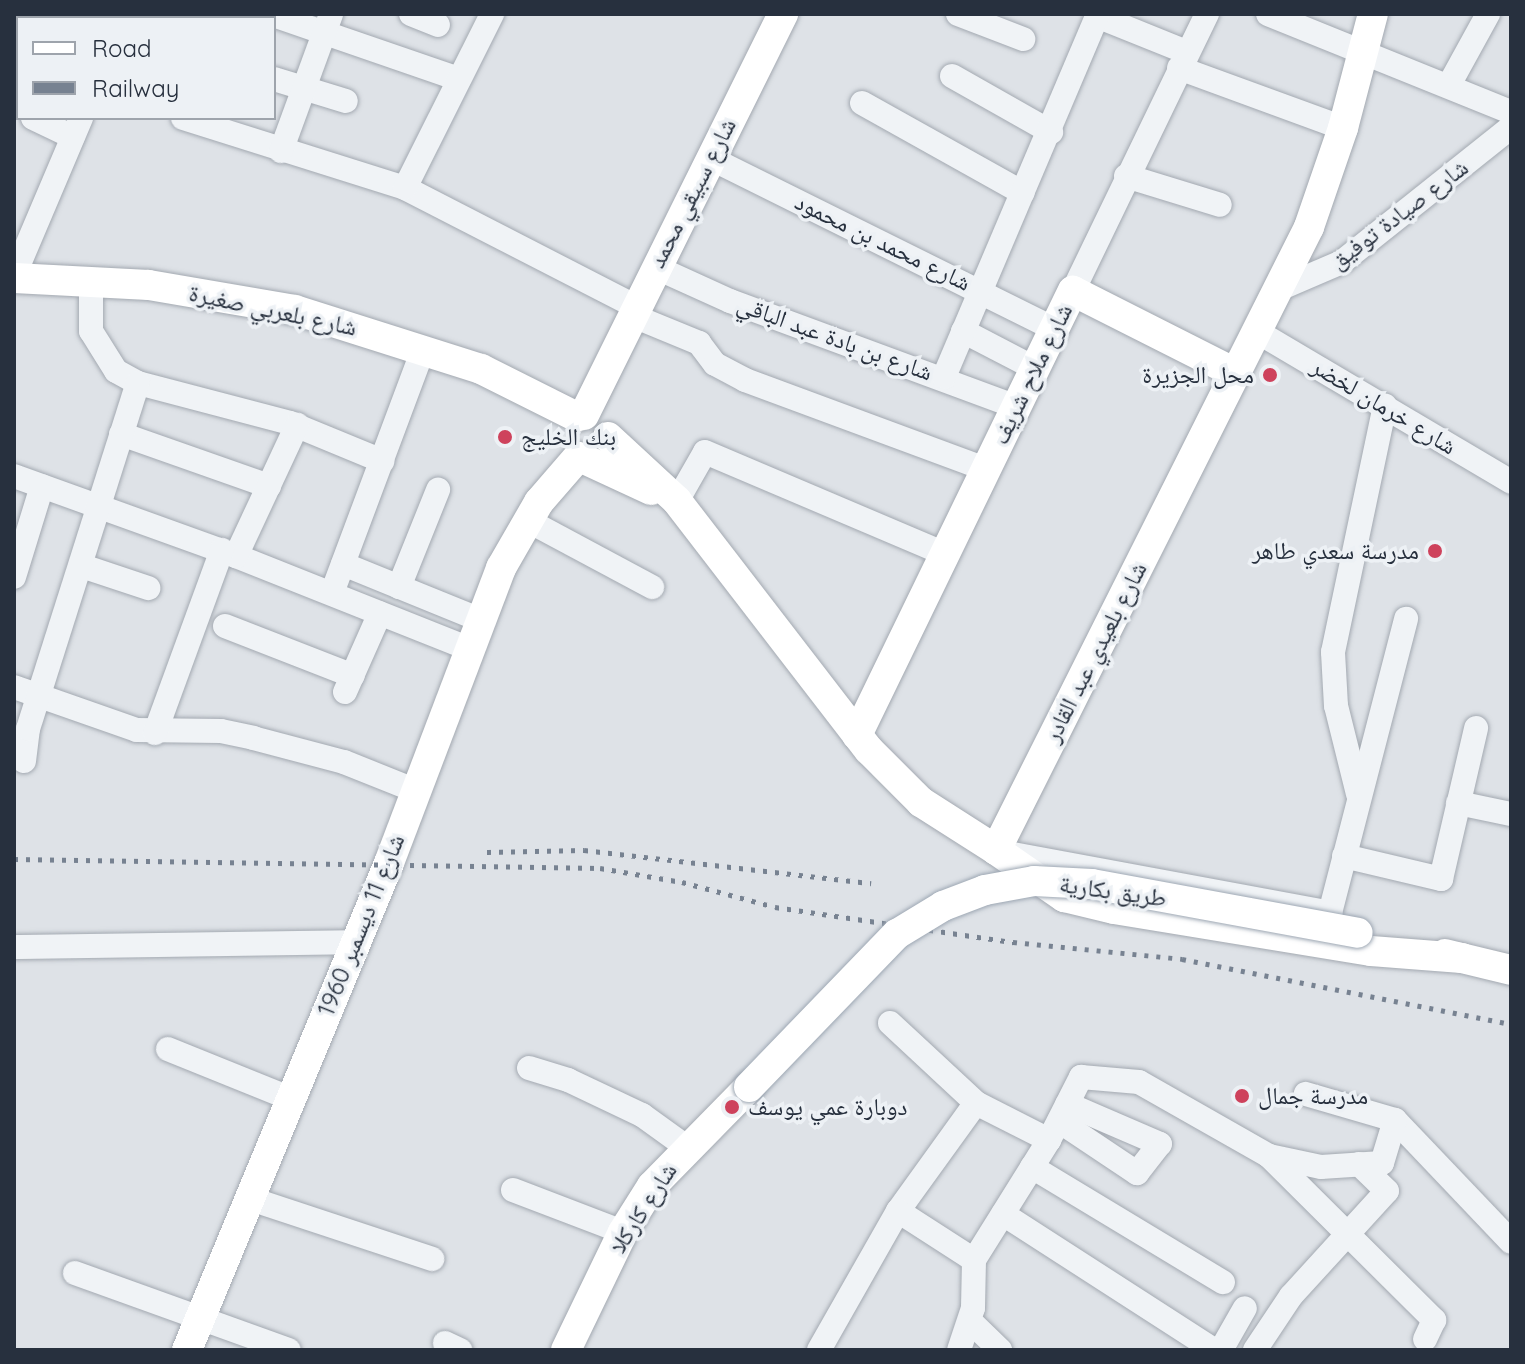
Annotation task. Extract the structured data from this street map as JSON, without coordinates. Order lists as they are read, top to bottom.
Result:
{
  "streets": {
    "main road": [
      "شارع سبيقي محمد",
      "شارع بلعربي صغيرة",
      "شارع ملاح شريف",
      "شارع بلعيدي عبد القادر",
      "طريق بكارية",
      "شارع 11 ديسمبر 1960",
      "شارع كاركلا"
    ],
    "street": [
      "شارع صيادة توفيق",
      "شارع محمد بن محمود",
      "شارع بن بادة عبد الباقي",
      "شارع خرمان لخضر"
    ]
  },
  "crossings": [
    ["شارع سبيقي محمد", "شارع محمد بن محمود"],
    ["شارع سبيقي محمد", "شارع بلعربي صغيرة"],
    ["شارع سبيقي محمد", "شارع بن بادة عبد الباقي"],
    ["شارع سبيقي محمد", "شارع 11 ديسمبر 1960"],
    ["شارع صيادة توفيق", "شارع بلعيدي عبد القادر"],
    ["شارع محمد بن محمود", "شارع ملاح شريف"],
    ["شارع بلعربي صغيرة", "شارع 11 ديسمبر 1960"],
    ["شارع بن بادة عبد الباقي", "شارع ملاح شريف"],
    ["شارع خرمان لخضر", "شارع بلعيدي عبد القادر"],
    ["طريق بكارية", "شارع كاركلا"]
  ],
  "places": [
    "محل الجزيرة",
    "بنك الخليج",
    "مدرسة سعدي طاهر",
    "مدرسة جمال",
    "دوبارة عمي يوسف"
  ],
  "legend": ["Road", "Railway"]
}
